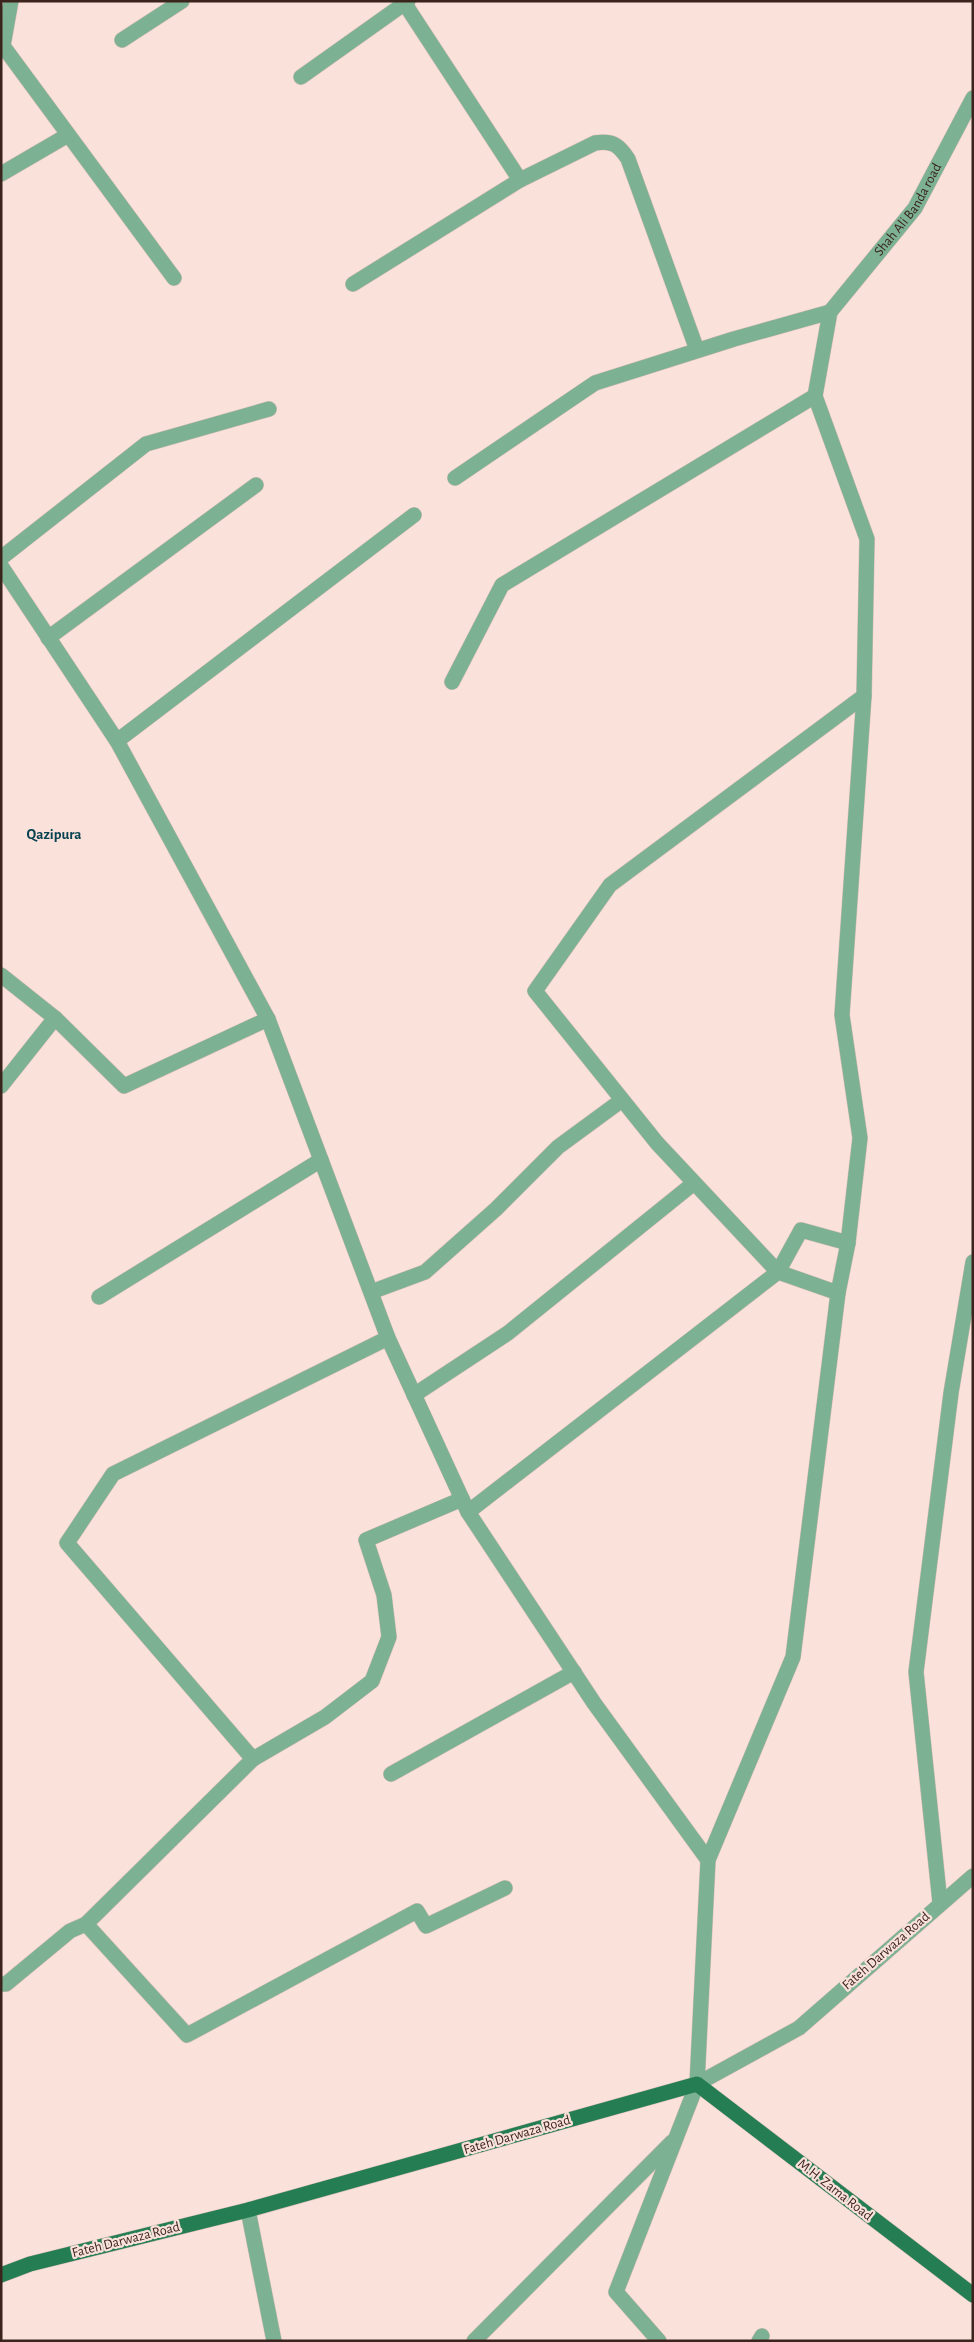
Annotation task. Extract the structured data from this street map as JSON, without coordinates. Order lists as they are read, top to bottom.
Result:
{
  "streets": {
    "main road": ["Fateh Darwaza Road", "M.H. Zama Road"],
    "street": ["Shah Ali Banda road"]
  },
  "crossings": [
    ["Fateh Darwaza Road", "M.H. Zama Road"]
  ],
  "districts": ["Qazipura"]
}
